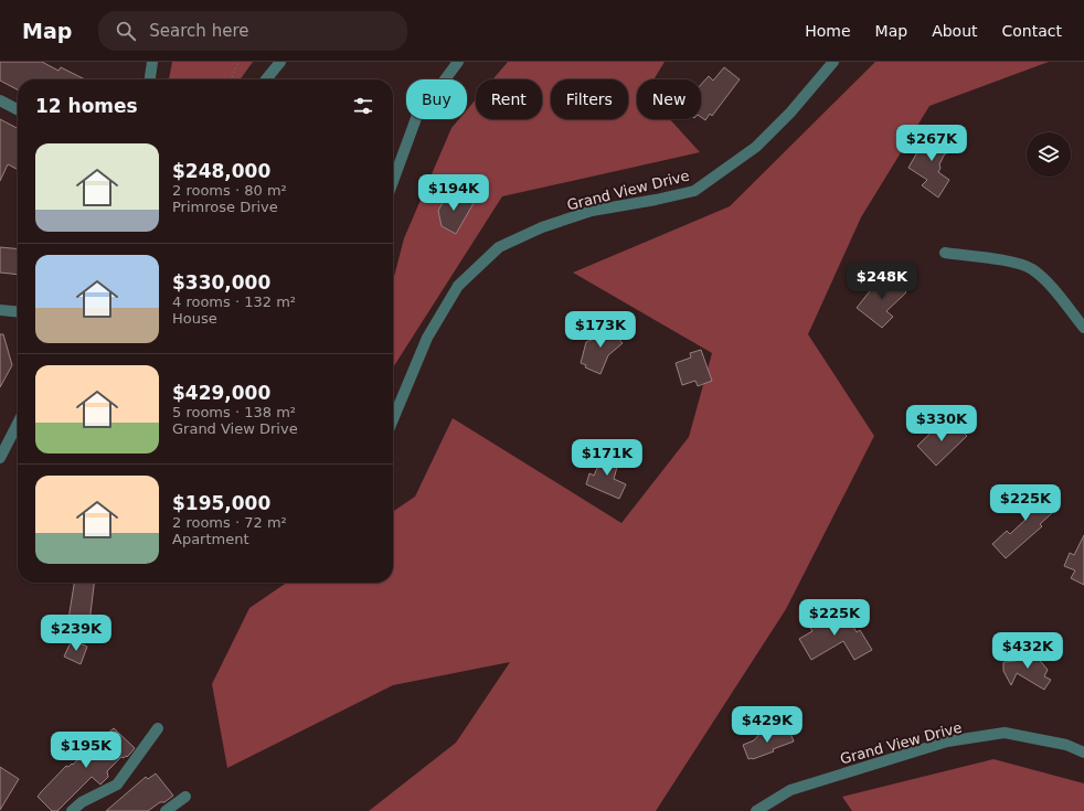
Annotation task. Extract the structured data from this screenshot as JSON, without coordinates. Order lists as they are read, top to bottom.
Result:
{
  "streets": {
    "street": ["Grand View Drive"]
  },
  "page": {
    "header": "Map",
    "search": "Search here",
    "nav": [
      "Home",
      "Map",
      "About",
      "Contact"
    ],
    "chip": [
      "Buy",
      "Rent",
      "Filters",
      "New"
    ],
    "heading": "12 homes",
    "price": [
      "$267K",
      "$194K",
      "$248K",
      "$173K",
      "$330K",
      "$171K",
      "$225K",
      "$225K",
      "$239K",
      "$432K",
      "$429K",
      "$195K"
    ],
    "list": [
      {
        "name": "$248,000",
        "note": "2 rooms · 80 m² · Primrose Drive"
      },
      {
        "name": "$330,000",
        "note": "4 rooms · 132 m² · House"
      },
      {
        "name": "$429,000",
        "note": "5 rooms · 138 m² · Grand View Drive"
      },
      {
        "name": "$195,000",
        "note": "2 rooms · 72 m² · Apartment"
      }
    ]
  }
}
